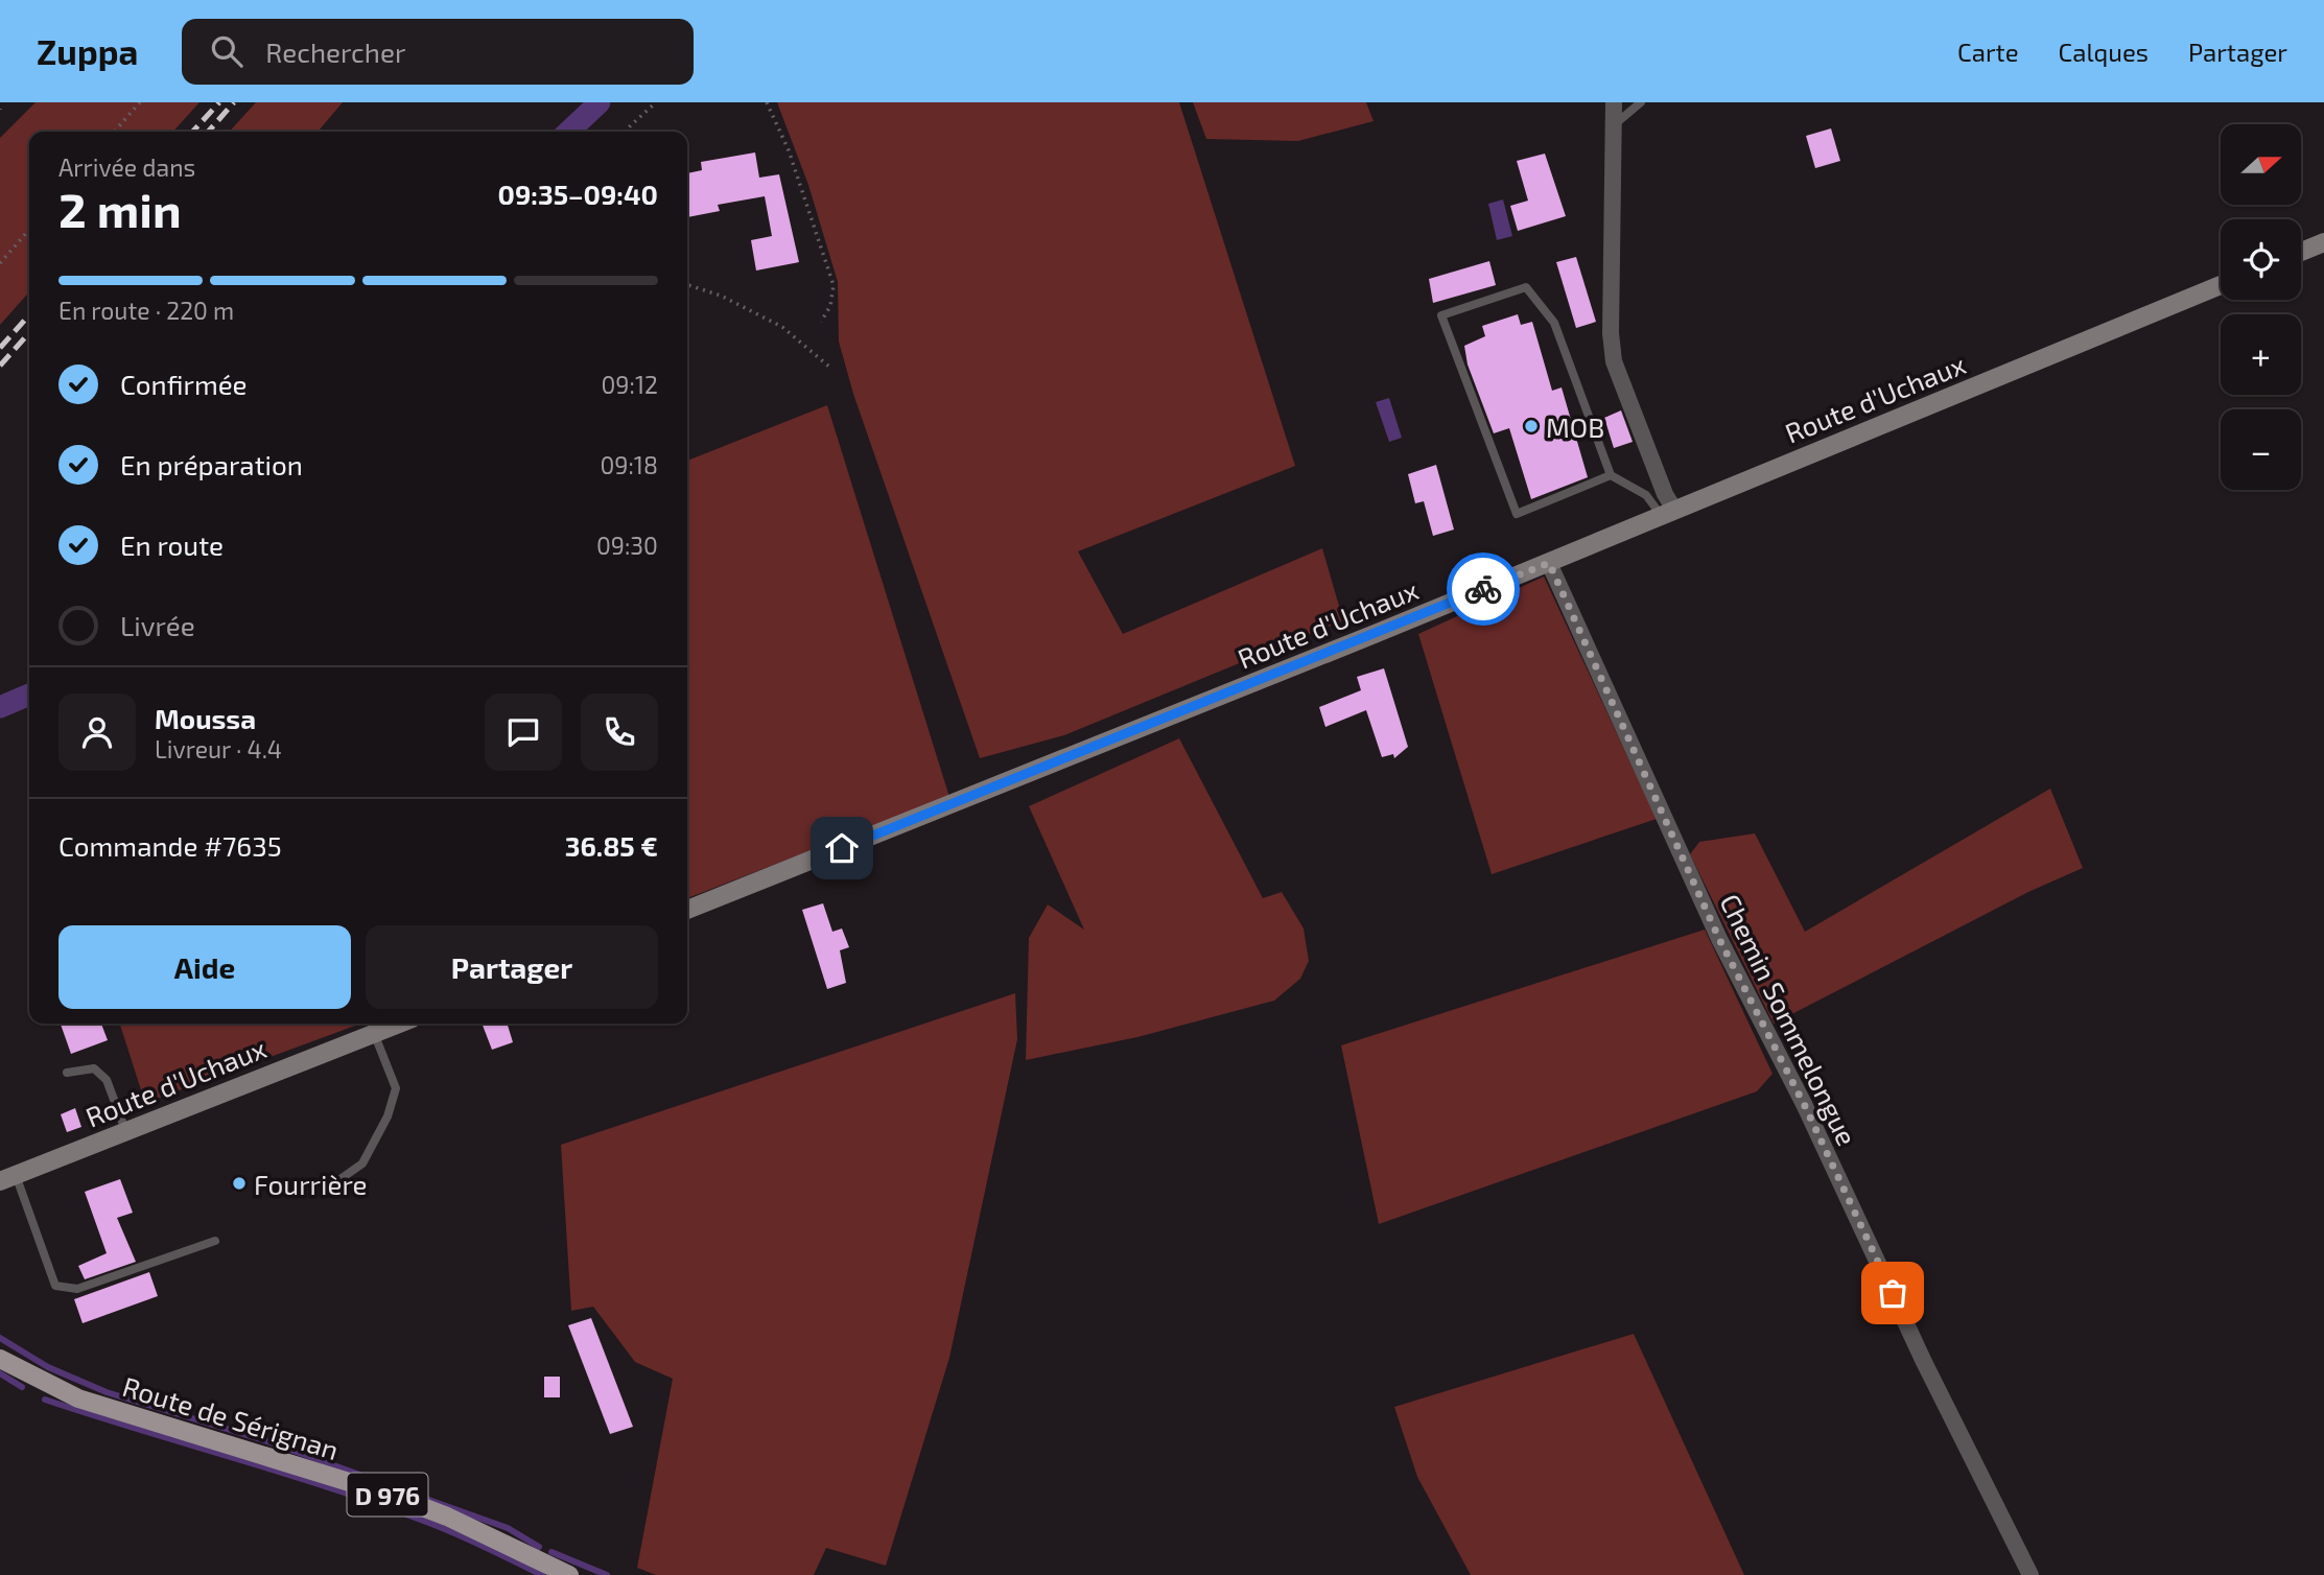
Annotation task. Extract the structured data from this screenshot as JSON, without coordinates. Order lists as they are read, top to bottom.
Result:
{
  "streets": {
    "main road": ["Route d'Uchaux", "Route de Sérignan", "D 976"],
    "street": ["Chemin Sommelongue"]
  },
  "crossings": [
    ["Route d'Uchaux", "Chemin Sommelongue"]
  ],
  "places": ["MOB", "Fourrière"],
  "north": "right",
  "page": {
    "header": "Zuppa",
    "search": "Rechercher",
    "nav": ["Carte", "Calques", "Partager"],
    "map_buttons": ["+", "−"],
    "heading": ["2 min", "Arrivée dans", "09:35–09:40"],
    "panel": [
      "Moussa",
      "Livreur · 4.4",
      "Commande #7635",
      "36.85 €"
    ],
    "bar": "En route · 220 m",
    "list": [
      ["Confirmée", "09:12"],
      ["En préparation", "09:18"],
      ["En route", "09:30"],
      "Livrée"
    ],
    "buttons": ["Aide", "Partager"]
  }
}
